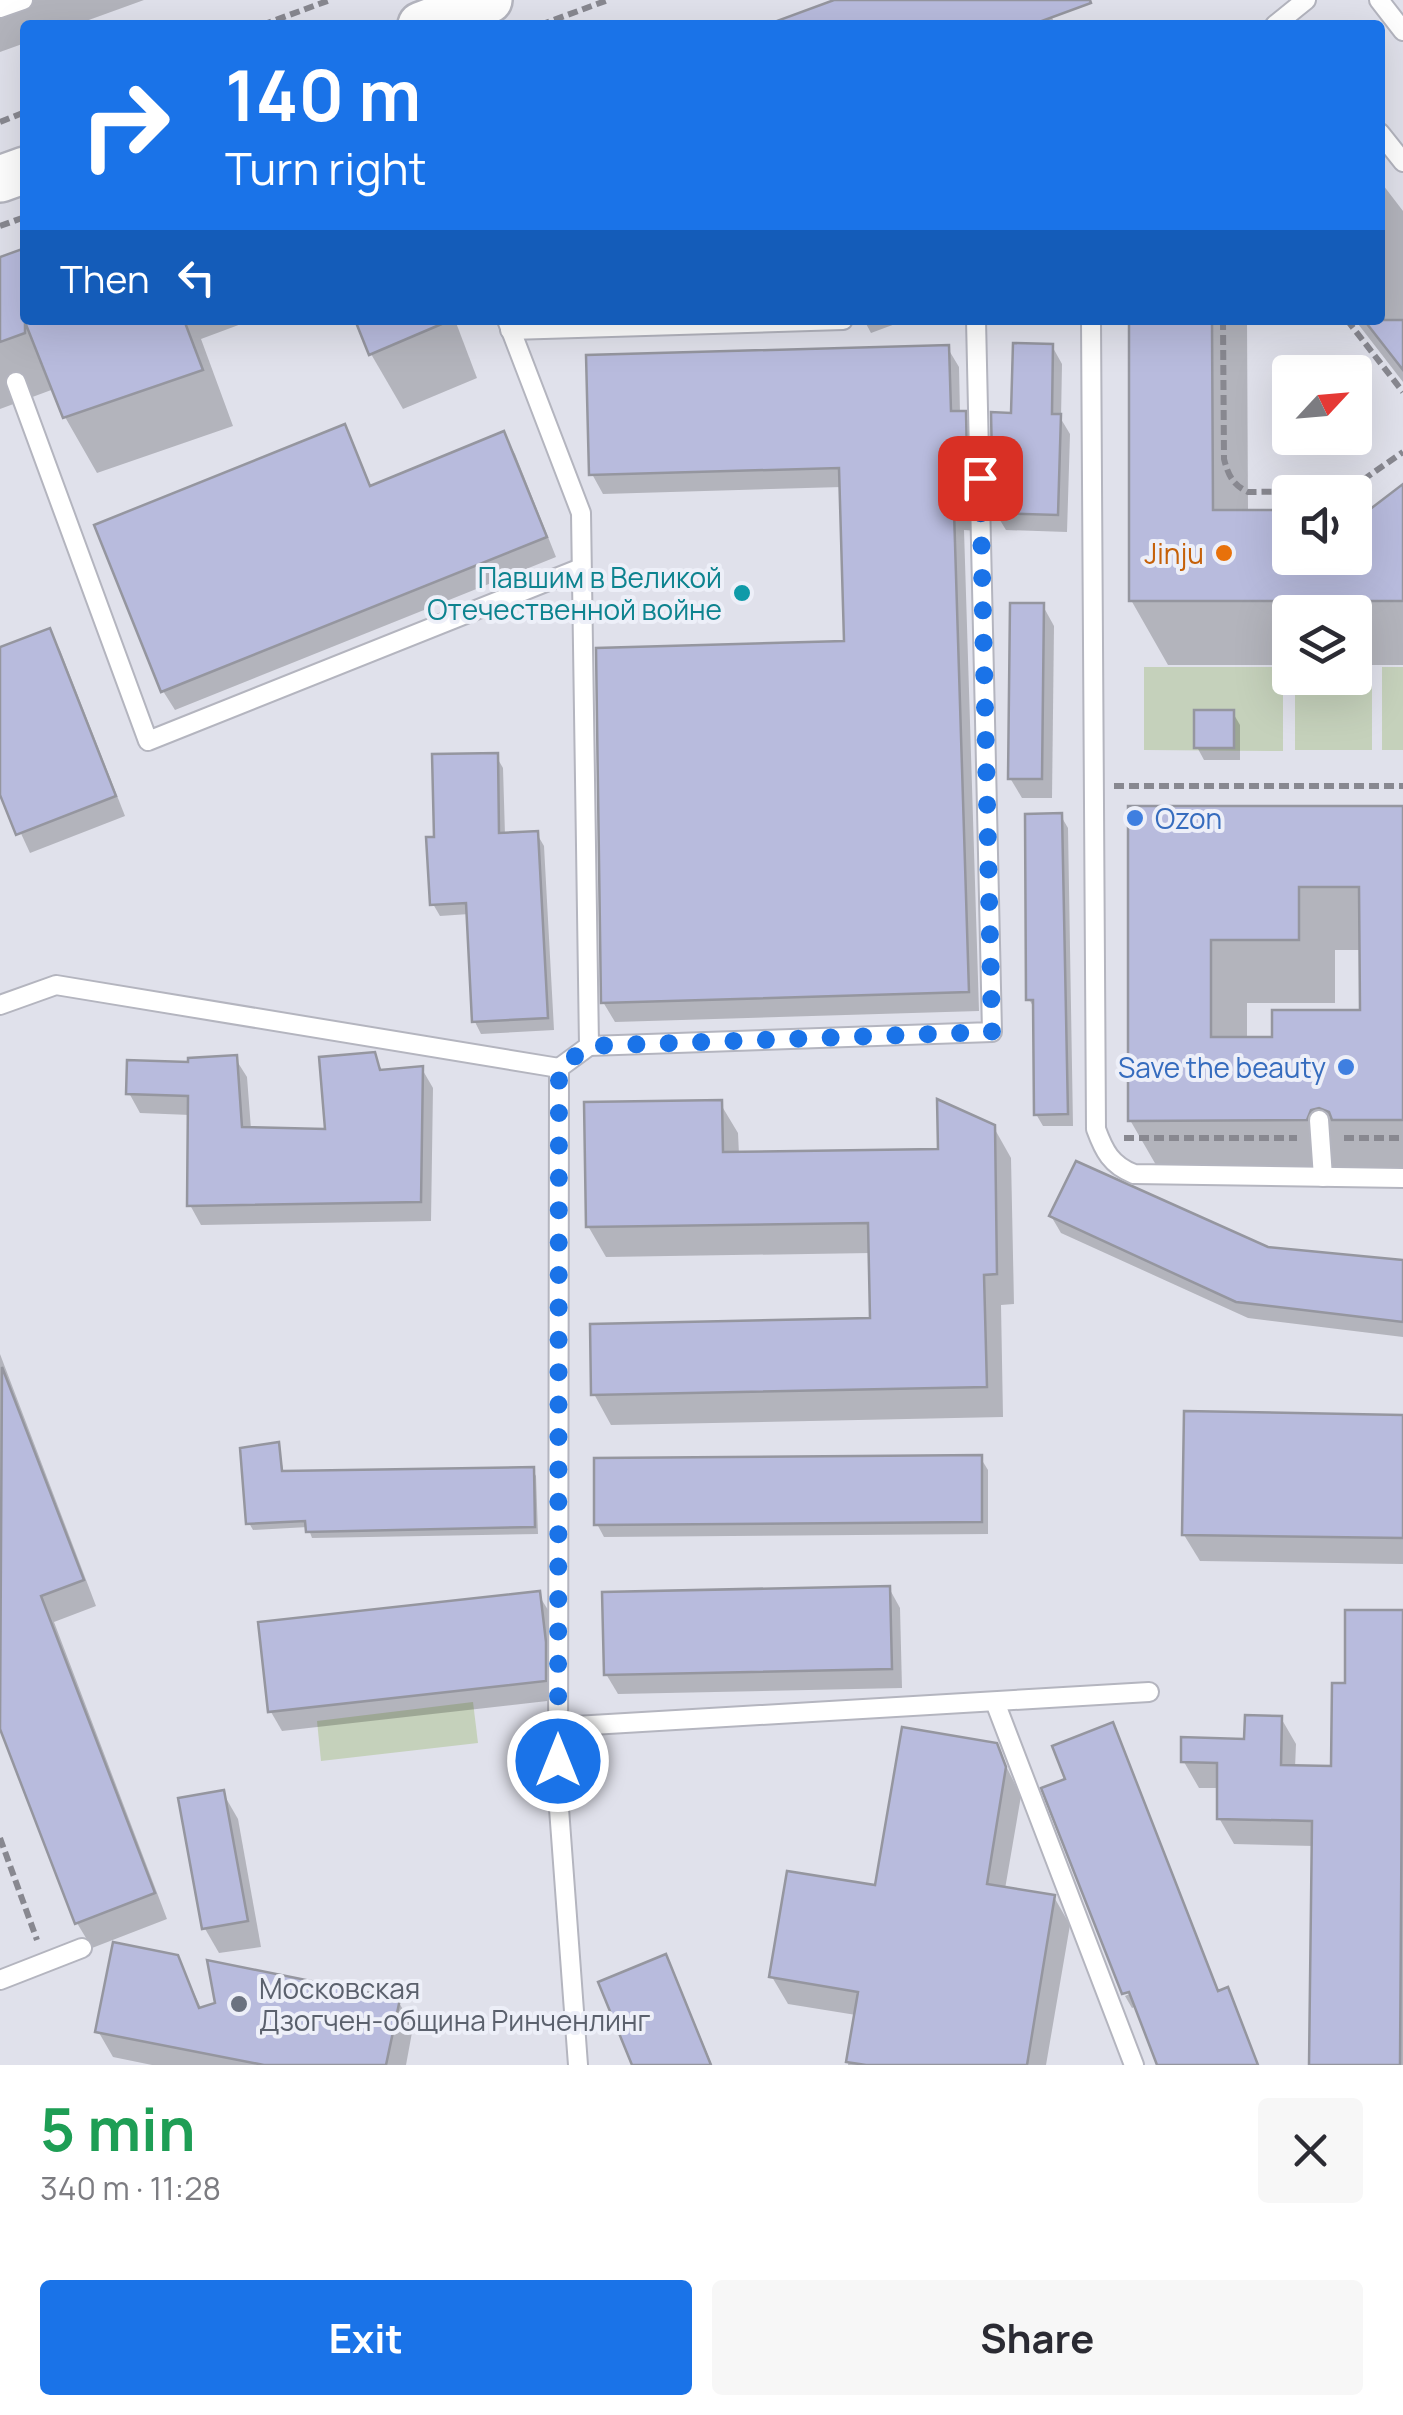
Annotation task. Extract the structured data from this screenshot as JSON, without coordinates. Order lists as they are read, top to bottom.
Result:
{
  "places": [
    "Jinju",
    "Павшим в Великой Отечественной войне",
    "Ozon",
    "Save the beauty",
    "Московская Дзогчен-община Ринченлинг"
  ],
  "north": "top right",
  "page": {
    "turn": ["140 m", "Turn right"],
    "then": "Then",
    "heading": ["5 min", "340 m · 11:28"],
    "buttons": ["Exit", "Share"]
  }
}
